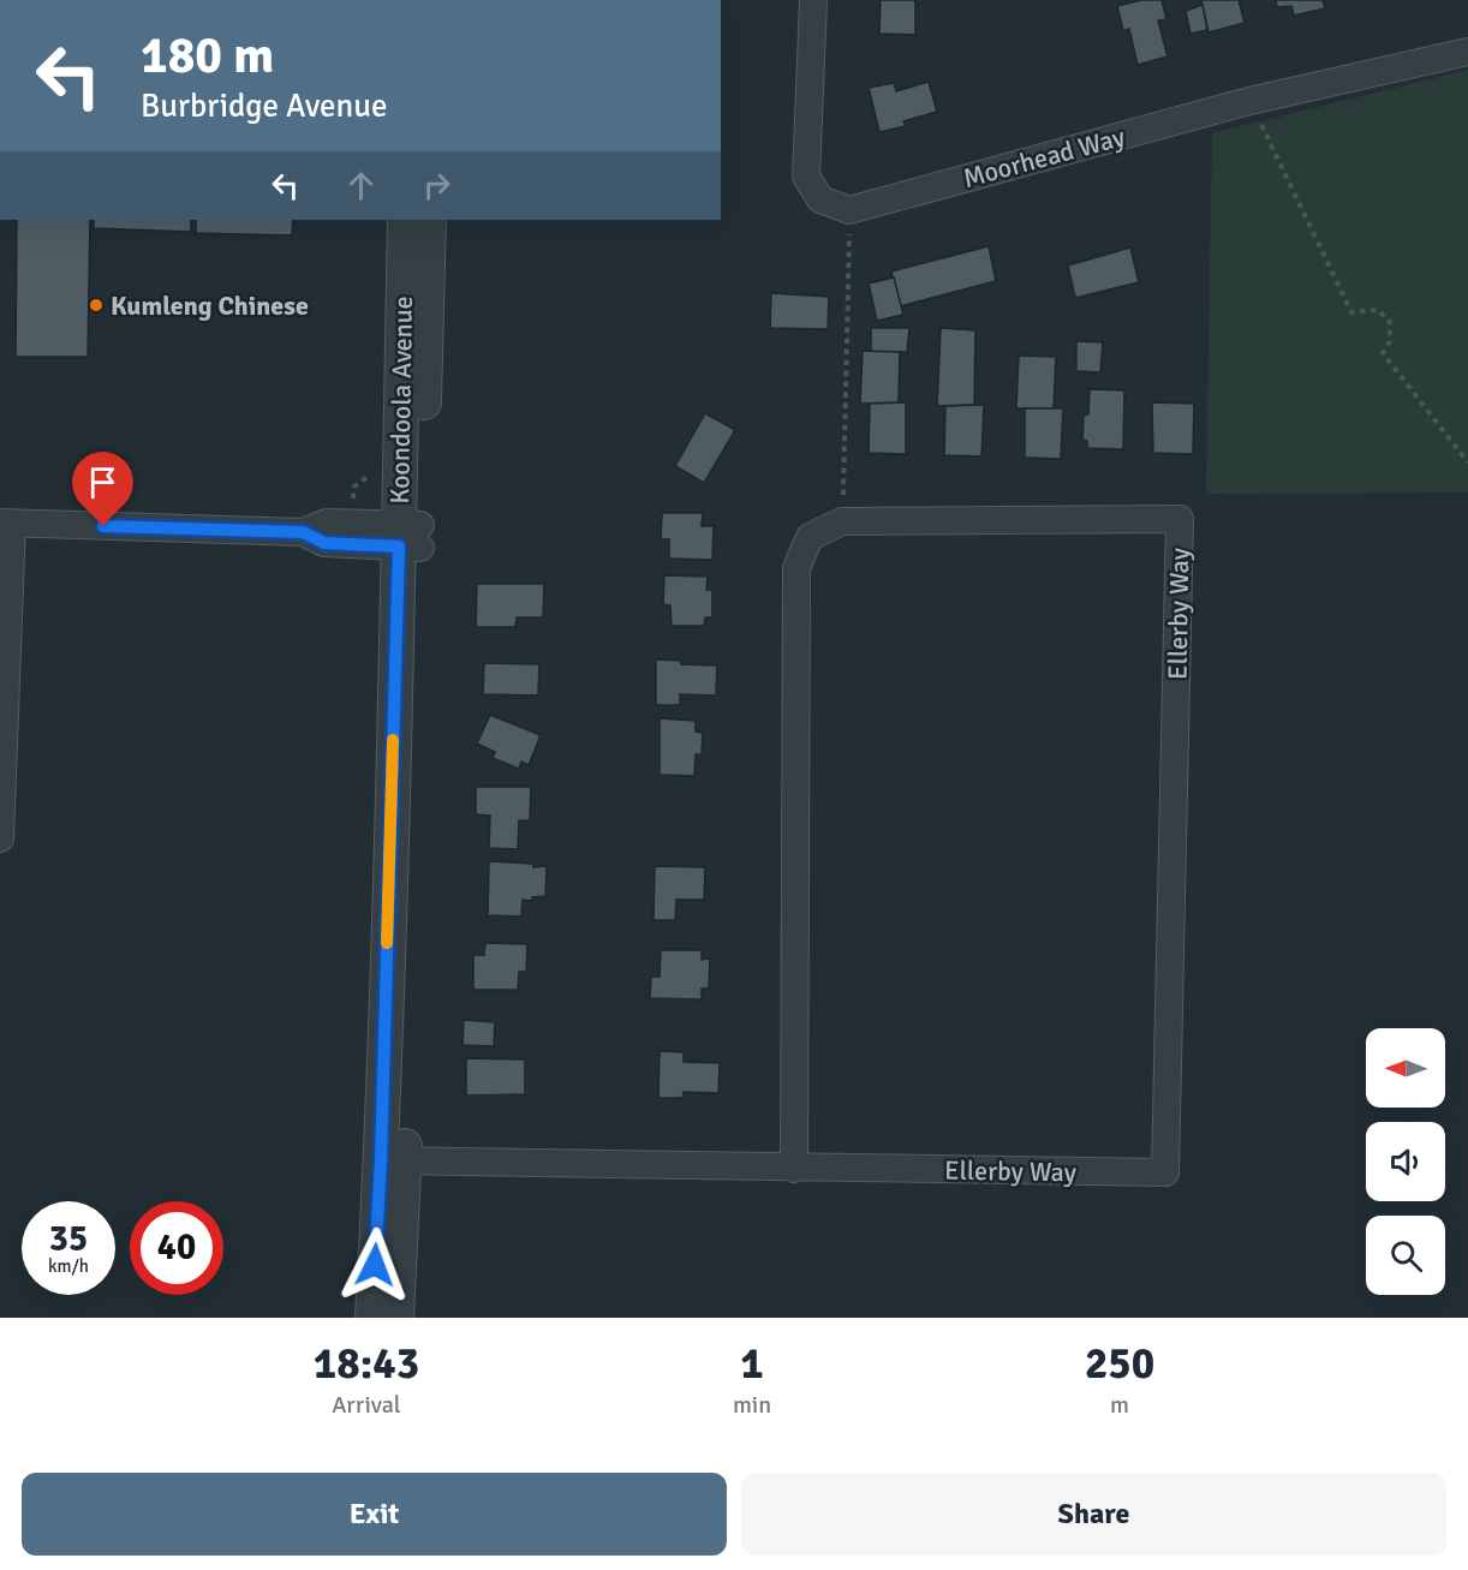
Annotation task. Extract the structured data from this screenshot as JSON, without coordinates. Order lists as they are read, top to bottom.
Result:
{
  "streets": {
    "street": ["Moorhead Way", "Koondoola Avenue", "Ellerby Way"]
  },
  "crossings": [
    ["Koondoola Avenue", "Ellerby Way"]
  ],
  "places": ["Kumleng Chinese"],
  "north": "left",
  "page": {
    "turn": ["180 m", "Burbridge Avenue"],
    "speed": "35 km/h",
    "limit": "40",
    "eta": [
      "18:43",
      "Arrival",
      "1",
      "min",
      "250",
      "m"
    ],
    "buttons": ["Exit", "Share"]
  }
}
